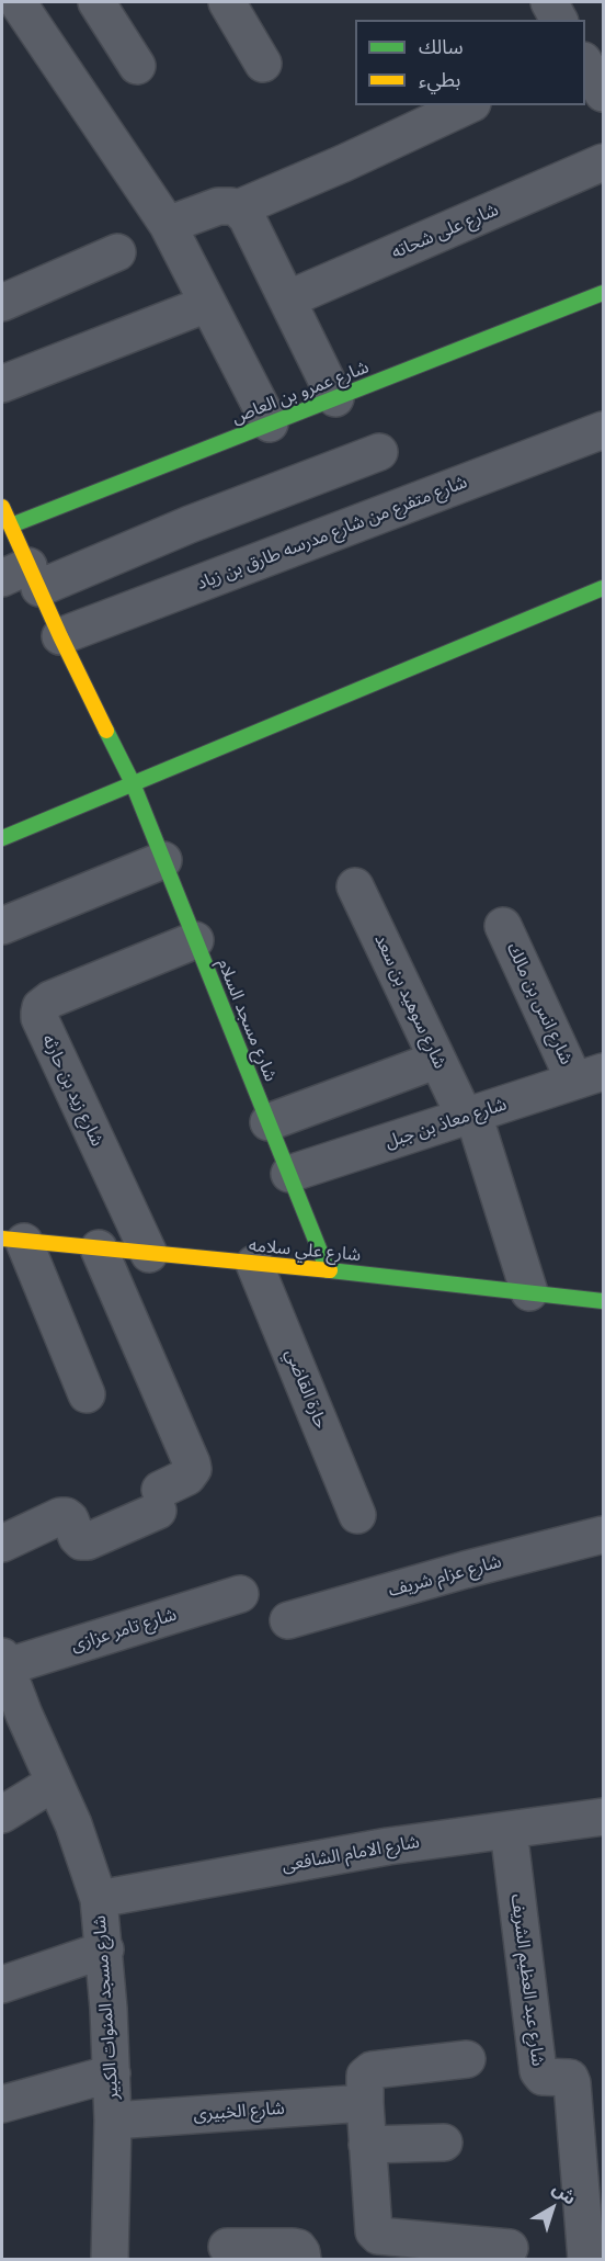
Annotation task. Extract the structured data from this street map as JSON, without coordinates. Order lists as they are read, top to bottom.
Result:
{
  "streets": {
    "street": [
      "شارع على شحاته",
      "شارع عمرو بن العاص",
      "شارع متفرع من شارع مدرسه طارق بن زياد",
      "شارع سوهيد بن سعد",
      "شارع انس بن مالك",
      "شارع مسجد السلام",
      "شارع زيد بن حارثه",
      "شارع معاذ بن جبل",
      "شارع علي سلامه",
      "حارة القاضي",
      "شارع عزام شريف",
      "شارع تامر عزازى",
      "شارع الامام الشافعى",
      "شارع عبد العظيم الشريف",
      "شارع مسجد المنوات الكبير",
      "شارع الخبيرى"
    ]
  },
  "crossings": [
    ["شارع عمرو بن العاص", "شارع مسجد السلام"],
    ["شارع متفرع من شارع مدرسه طارق بن زياد", "شارع مسجد السلام"],
    ["شارع سوهيد بن سعد", "شارع معاذ بن جبل"],
    ["شارع سوهيد بن سعد", "شارع علي سلامه"],
    ["شارع انس بن مالك", "شارع معاذ بن جبل"],
    ["شارع مسجد السلام", "شارع زيد بن حارثه"],
    ["شارع مسجد السلام", "شارع معاذ بن جبل"],
    ["شارع مسجد السلام", "شارع علي سلامه"],
    ["شارع زيد بن حارثه", "شارع علي سلامه"],
    ["شارع علي سلامه", "حارة القاضي"],
    ["شارع تامر عزازى", "شارع مسجد المنوات الكبير"],
    ["شارع الامام الشافعى", "شارع عبد العظيم الشريف"],
    ["شارع الامام الشافعى", "شارع مسجد المنوات الكبير"],
    ["شارع مسجد المنوات الكبير", "شارع الخبيرى"]
  ],
  "legend": ["سالك", "بطيء"],
  "north": "top right"
}
